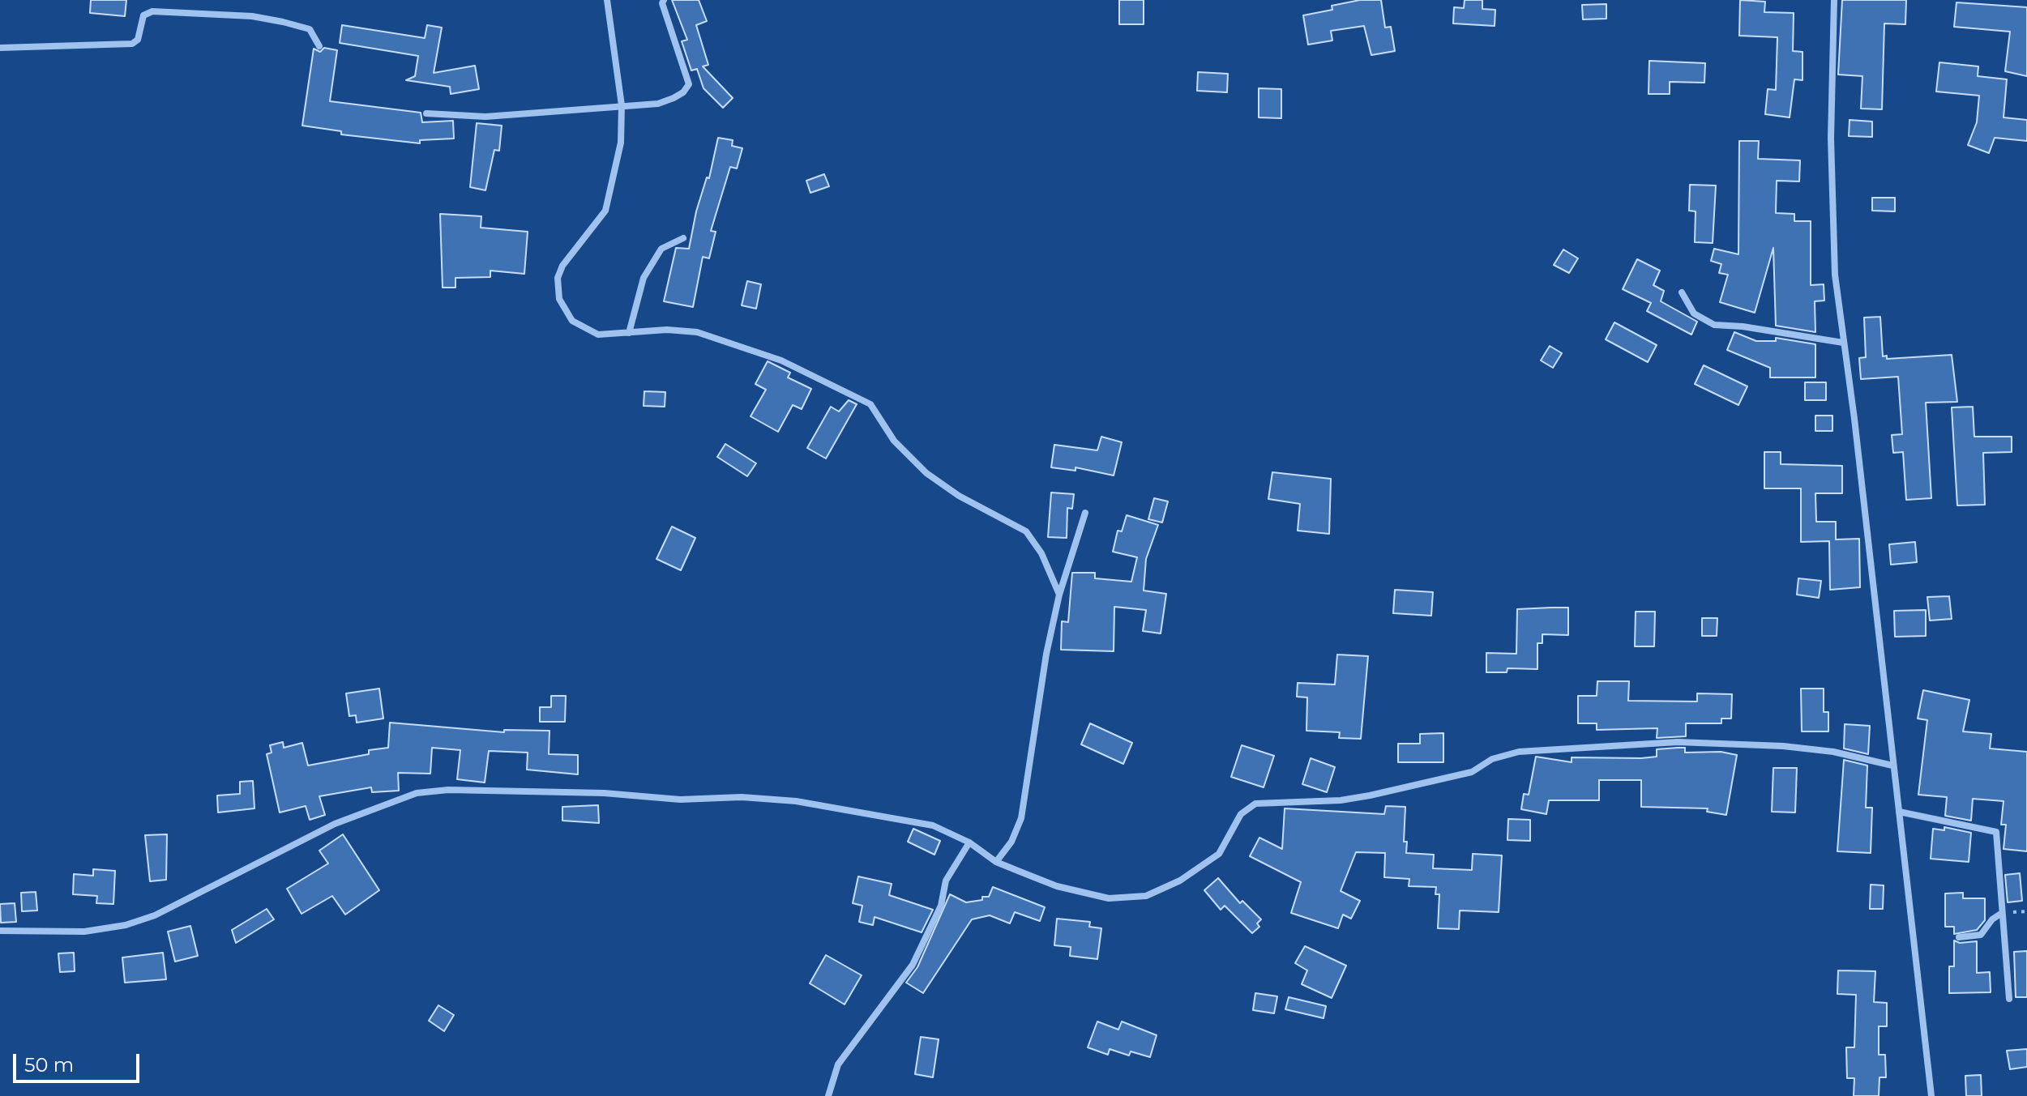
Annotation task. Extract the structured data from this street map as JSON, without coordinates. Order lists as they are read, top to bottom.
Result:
{
  "scale_bar": "50 m"
}
